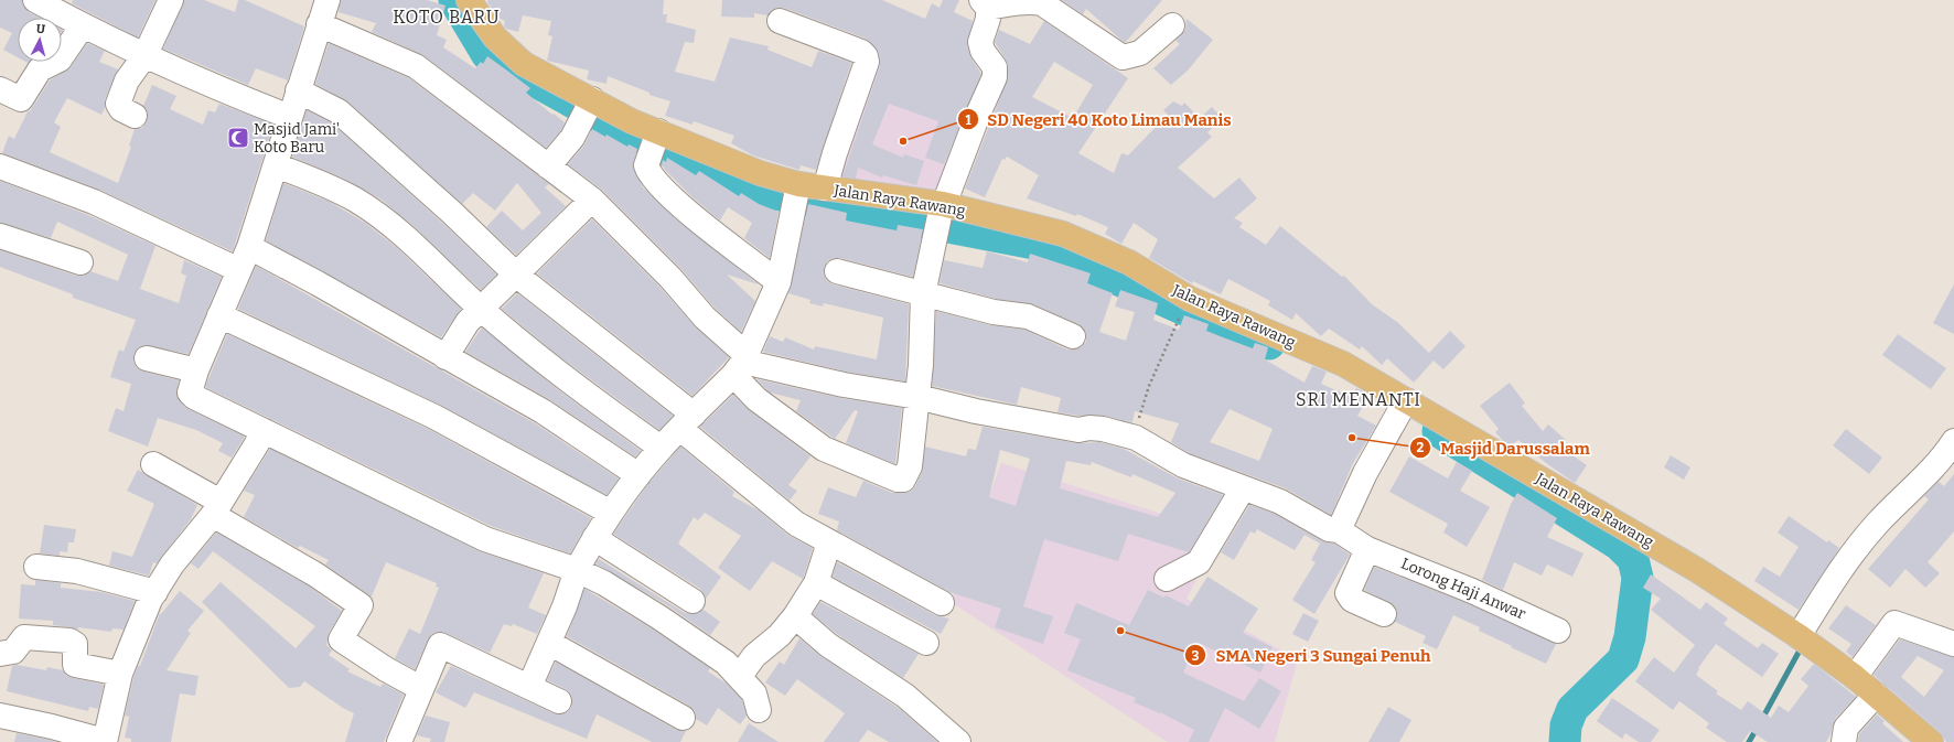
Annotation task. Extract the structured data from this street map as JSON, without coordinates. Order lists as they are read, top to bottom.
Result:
{
  "streets": {
    "main road": ["Jalan Raya Rawang"],
    "street": ["Lorong Haji Anwar"]
  },
  "districts": ["KOTO BARU", "SRI MENANTI"],
  "places": {
    "mosque": ["Masjid Jami' Koto Baru"],
    "other": ["SD Negeri 40 Koto Limau Manis", "Masjid Darussalam", "SMA Negeri 3 Sungai Penuh"]
  },
  "north": "top"
}
